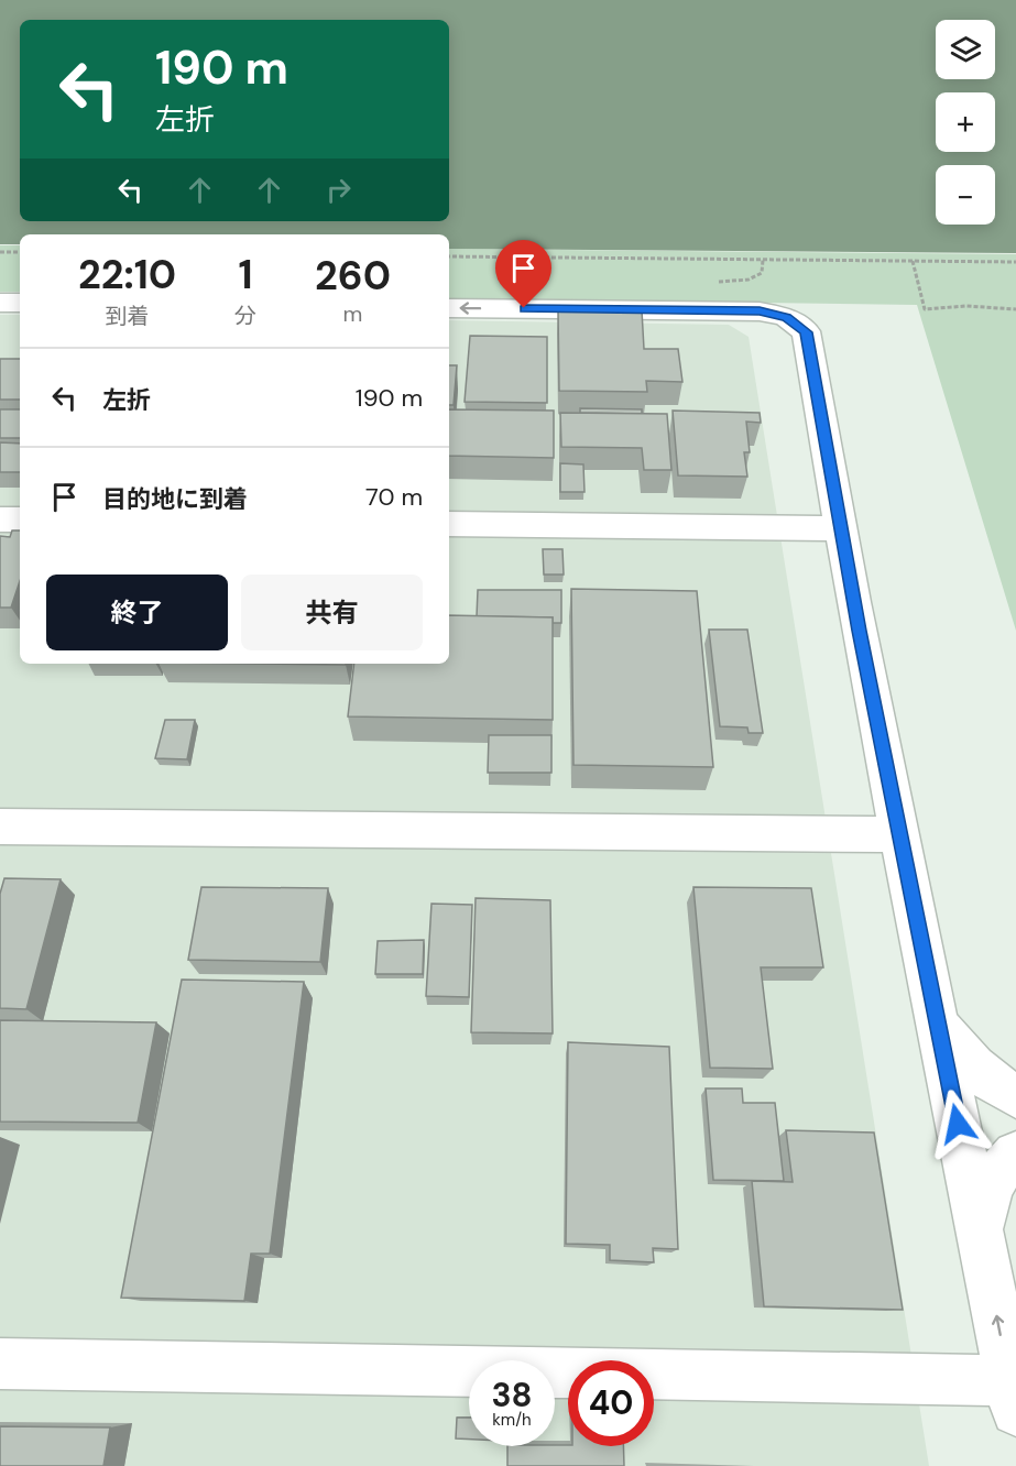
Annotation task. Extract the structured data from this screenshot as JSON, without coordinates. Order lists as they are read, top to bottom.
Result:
{
  "page": {
    "map_buttons": ["+", "−"],
    "turn": ["190 m", "左折"],
    "eta": [
      "22:10",
      "到着",
      "1",
      "分",
      "260",
      "m"
    ],
    "list": [
      {
        "name": "左折",
        "value": "190 m"
      },
      {
        "name": "目的地に到着",
        "value": "70 m"
      }
    ],
    "buttons": ["終了", "共有"],
    "speed": "38 km/h",
    "limit": "40"
  }
}
